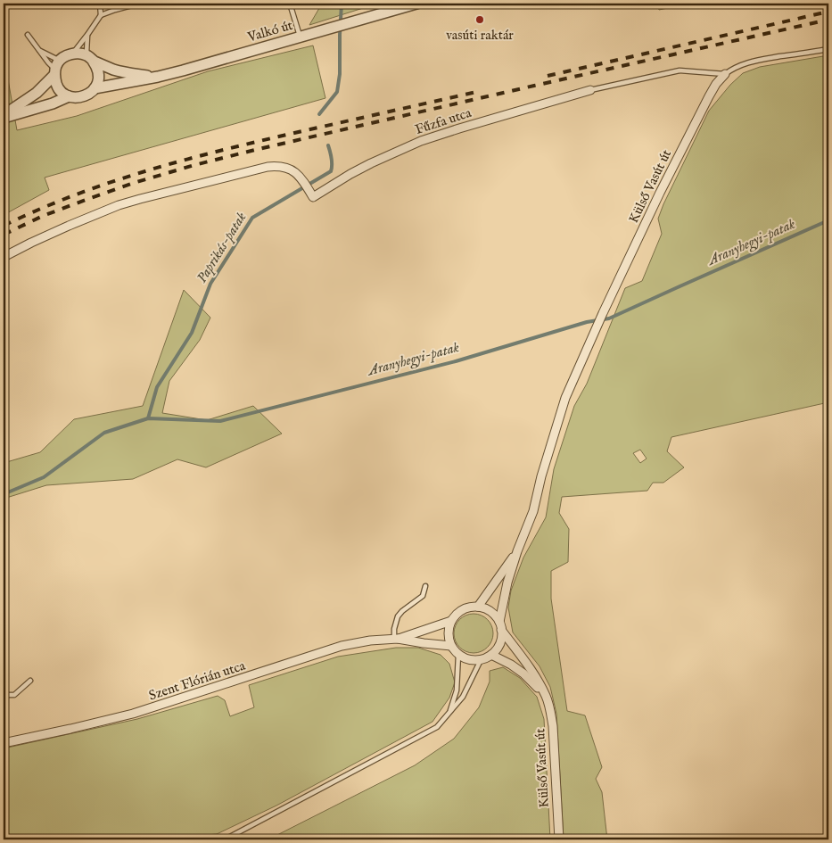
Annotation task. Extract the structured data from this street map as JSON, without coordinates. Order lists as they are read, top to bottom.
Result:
{
  "streets": {
    "street": [
      "Valkó út",
      "Fűzfa utca",
      "Külső Vasút út",
      "Szent Flórián utca"
    ]
  },
  "crossings": [
    ["Külső Vasút út", "Szent Flórián utca"]
  ],
  "water": ["Aranyhegyi-patak", "Paprikás-patak"],
  "places": ["vasúti raktár"]
}
